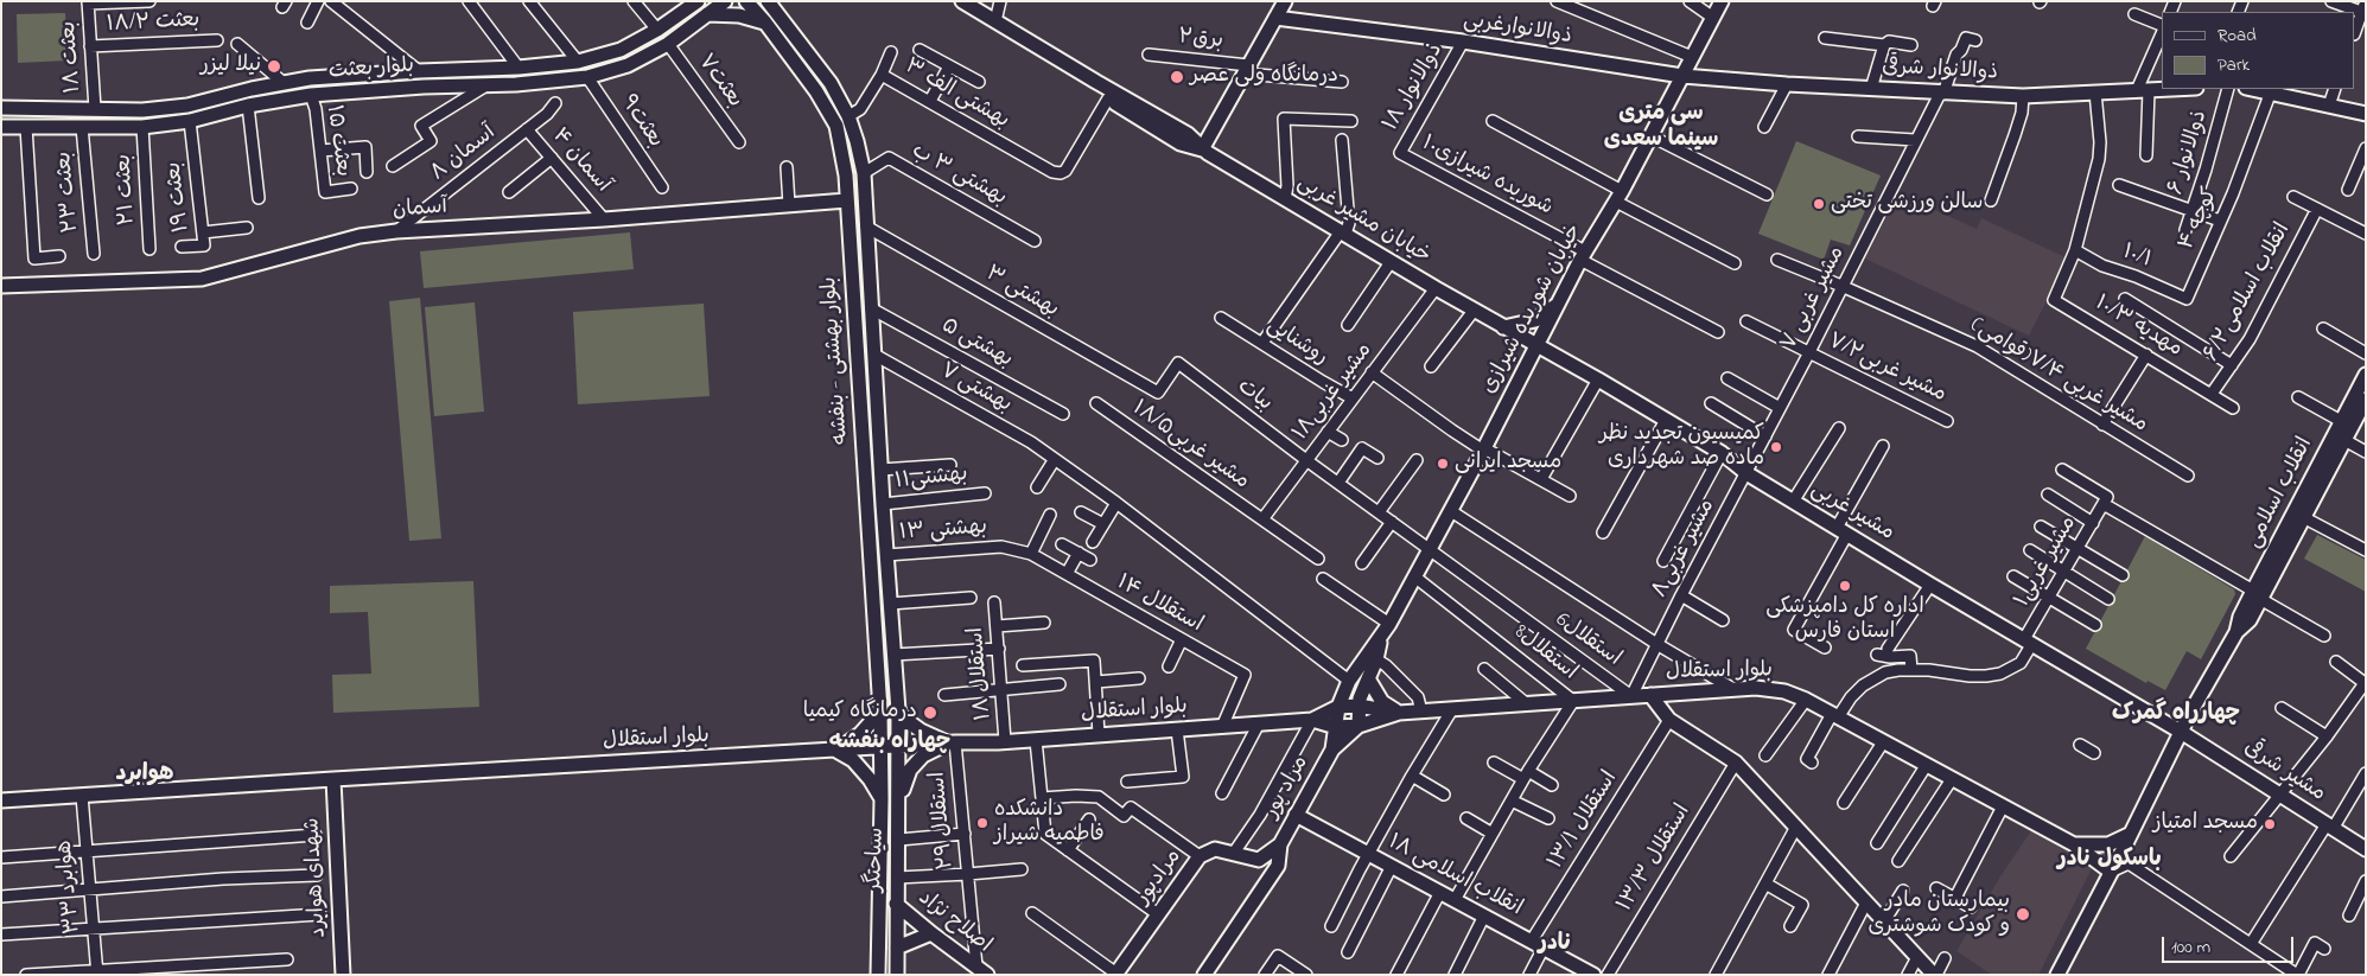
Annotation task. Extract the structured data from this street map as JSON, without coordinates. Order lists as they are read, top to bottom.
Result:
{
  "streets": {
    "main road": [
      "ذوالانوارغربی",
      "بلوار بعثت",
      "ذوالانوار شرقی",
      "آسمان",
      "خیابان مشیر غربی",
      "خیابان شوریده شیرازی",
      "بلوار بهشتی - بنفشه",
      "انقلاب اسلامی",
      "مشیر غربی",
      "بلوار استقلال",
      "مشیر شرقی",
      "مراد پور",
      "سیاحتگر",
      "۱۸ انقلاب اسلامی",
      "شهدای هوابرد",
      "مرادپور",
      "اصلاح نژاد"
    ],
    "street": [
      "۱۸/۲ بعثت",
      "برق۲",
      "بعثت ۱۸",
      "بعثت۷",
      "ذوالانوار ۱۸",
      "بهشتی الف ۳",
      "بعثت۹",
      "بعثت ۱۵",
      "ذوالانوار ۶",
      "۸ آسمان",
      "۴ آسمان",
      "بهشتی ۳ ب",
      "۱۰شوریده شیرازی",
      "۲۱ بعثت",
      "۲۳ بعثت",
      "بعثت ۱۹",
      "کوچه ۴",
      "۱۰/۱",
      "بهشتی ۳",
      "انقلاب اسلامی۶/۲",
      "مشیر غربی ۷",
      "مهدیه ۱۰/۳",
      "روشنایی",
      "بهشتی ۵",
      "۷/۲مشیر غربی",
      "(قوامی)مشیر غربی ۷/۴",
      "بهشتی ۷",
      "مشیر غربی۱۸",
      "بیات",
      "مشیر غربی۱۸/۵",
      "بهشتی۱۱",
      "بهشتی ۱۳",
      "مشیر غربی۸",
      "مشیر غربی۱",
      "استقلال ۱۴",
      "استقلال6",
      "استقلال8",
      "استقلال ۱۸",
      "۲۹ استقلال",
      "۱۳/۱ استقلال",
      "۱۳/۳ استقلال",
      "۳۳ هوابرد"
    ]
  },
  "crossings": [
    ["۱۸/۲ بعثت", "بعثت ۱۸"],
    ["ذوالانوارغربی", "ذوالانوار شرقی"],
    ["ذوالانوارغربی", "ذوالانوار ۱۸"],
    ["ذوالانوارغربی", "خیابان شوریده شیرازی"],
    ["بعثت ۱۸", "بلوار بعثت"],
    ["بلوار بعثت", "بعثت۷"],
    ["بلوار بعثت", "بعثت۹"],
    ["بلوار بعثت", "بعثت ۱۵"],
    ["بلوار بعثت", "۲۱ بعثت"],
    ["بلوار بعثت", "۲۳ بعثت"],
    ["بلوار بعثت", "بعثت ۱۹"],
    ["ذوالانوار شرقی", "مشیر غربی ۷"],
    ["ذوالانوار شرقی", "خیابان شوریده شیرازی"],
    ["ذوالانوار ۱۸", "۱۰شوریده شیرازی"],
    ["بهشتی الف ۳", "خیابان مشیر غربی"],
    ["بهشتی الف ۳", "بلوار بهشتی - بنفشه"],
    ["۸ آسمان", "۴ آسمان"],
    ["۸ آسمان", "آسمان"],
    ["۴ آسمان", "آسمان"],
    ["بهشتی ۳ ب", "بلوار بهشتی - بنفشه"],
    ["۱۰شوریده شیرازی", "خیابان شوریده شیرازی"],
    ["آسمان", "بلوار بهشتی - بنفشه"],
    ["کوچه ۴", "۱۰/۱"],
    ["خیابان مشیر غربی", "مشیر غربی۱۸"],
    ["خیابان مشیر غربی", "مشیر غربی"],
    ["۱۰/۱", "مهدیه ۱۰/۳"],
    ["بهشتی ۳", "بلوار بهشتی - بنفشه"],
    ["بهشتی ۳", "بیات"],
    ["انقلاب اسلامی۶/۲", "مهدیه ۱۰/۳"],
    ["مشیر غربی ۷", "۷/۲مشیر غربی"],
    ["مشیر غربی ۷", "(قوامی)مشیر غربی ۷/۴"],
    ["مشیر غربی ۷", "مشیر غربی"],
    ["مشیر غربی ۷", "مشیر غربی۸"],
    ["خیابان شوریده شیرازی", "بهشتی ۷"],
    ["خیابان شوریده شیرازی", "بیات"],
    ["خیابان شوریده شیرازی", "مشیر غربی"],
    ["خیابان شوریده شیرازی", "استقلال6"],
    ["خیابان شوریده شیرازی", "استقلال8"],
    ["خیابان شوریده شیرازی", "بلوار استقلال"],
    ["خیابان شوریده شیرازی", "مراد پور"],
    ["روشنایی", "مشیر غربی۱۸"],
    ["بهشتی ۵", "بلوار بهشتی - بنفشه"],
    ["بلوار بهشتی - بنفشه", "بهشتی ۷"],
    ["بلوار بهشتی - بنفشه", "بهشتی۱۱"],
    ["بلوار بهشتی - بنفشه", "بهشتی ۱۳"],
    ["بلوار بهشتی - بنفشه", "بلوار استقلال"],
    ["بلوار بهشتی - بنفشه", "سیاحتگر"],
    ["مشیر غربی۱۸", "بیات"],
    ["مشیر غربی۱۸", "مشیر غربی۱۸/۵"],
    ["بیات", "استقلال6"],
    ["انقلاب اسلامی", "مشیر غربی"],
    ["انقلاب اسلامی", "بلوار استقلال"],
    ["انقلاب اسلامی", "مشیر شرقی"],
    ["مشیر غربی", "مشیر غربی۸"],
    ["مشیر غربی", "مشیر غربی۱"],
    ["مشیر غربی", "مشیر شرقی"],
    ["بهشتی ۱۳", "استقلال ۱۴"],
    ["مشیر غربی۸", "استقلال6"],
    ["مشیر غربی۸", "بلوار استقلال"],
    ["استقلال ۱۴", "بلوار استقلال"],
    ["استقلال6", "بلوار استقلال"],
    ["استقلال8", "بلوار استقلال"],
    ["بلوار استقلال", "استقلال ۱۸"],
    ["بلوار استقلال", "مراد پور"],
    ["بلوار استقلال", "۲۹ استقلال"],
    ["بلوار استقلال", "سیاحتگر"],
    ["بلوار استقلال", "شهدای هوابرد"],
    ["بلوار استقلال", "۳۳ هوابرد"],
    ["مراد پور", "۱۸ انقلاب اسلامی"],
    ["مراد پور", "مرادپور"],
    ["۲۹ استقلال", "اصلاح نژاد"],
    ["۱۳/۱ استقلال", "۱۸ انقلاب اسلامی"],
    ["سیاحتگر", "اصلاح نژاد"]
  ],
  "districts": [
    "سی متری سینما سعدی",
    "چهارراه گمرک",
    "چهاراه بنفشه",
    "هوابرد",
    "باسکول نادر",
    "نادر"
  ],
  "places": [
    "نیلا لیزر",
    "درمانگاه ولی عصر",
    "سالن ورزشی تختی",
    "کمیسیون تجدید نظر ماده صد شهرداری",
    "مسجد ایرانی",
    "اداره کل دامپزشکی استان فارس",
    "درمانگاه کیمیا",
    "دانشکده فاطمیه شیراز",
    "مسجد امتیاز",
    "بیمارستان مادر و کودک شوشتری"
  ],
  "legend": ["Road", "Park"],
  "scale_bar": "100 m"
}
